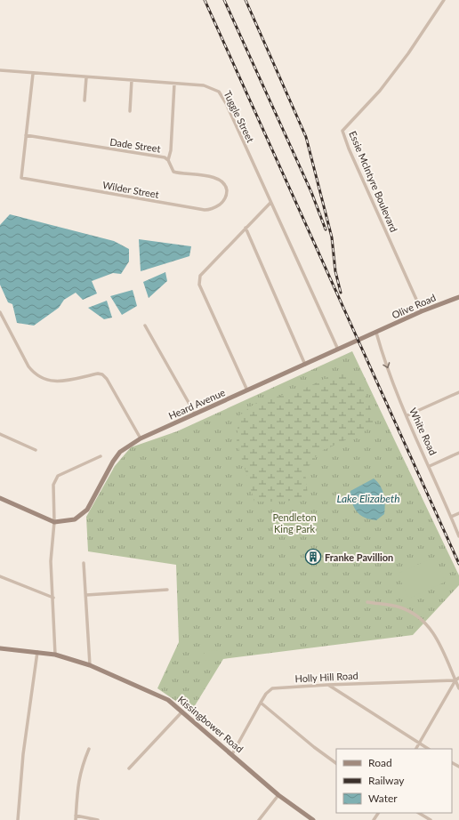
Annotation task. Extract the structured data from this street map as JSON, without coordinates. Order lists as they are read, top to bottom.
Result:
{
  "streets": {
    "street": [
      "Tuggle Street",
      "Dade Street",
      "Essie McIntyre Boulevard",
      "Wilder Street",
      "Olive Road",
      "Heard Avenue",
      "White Road",
      "Holly Hill Road",
      "Kissingbower Road"
    ]
  },
  "crossings": [
    ["Tuggle Street", "Heard Avenue"],
    ["Dade Street", "Wilder Street"],
    ["Essie McIntyre Boulevard", "Olive Road"],
    ["Olive Road", "Heard Avenue"],
    ["Olive Road", "White Road"],
    ["Heard Avenue", "White Road"],
    ["Holly Hill Road", "Kissingbower Road"]
  ],
  "one_way": ["White Road"],
  "water": ["Lake Elizabeth"],
  "parks": ["Pendleton King Park"],
  "places": {
    "building": ["Franke Pavillion"]
  },
  "legend": ["Road", "Railway", "Water"]
}
